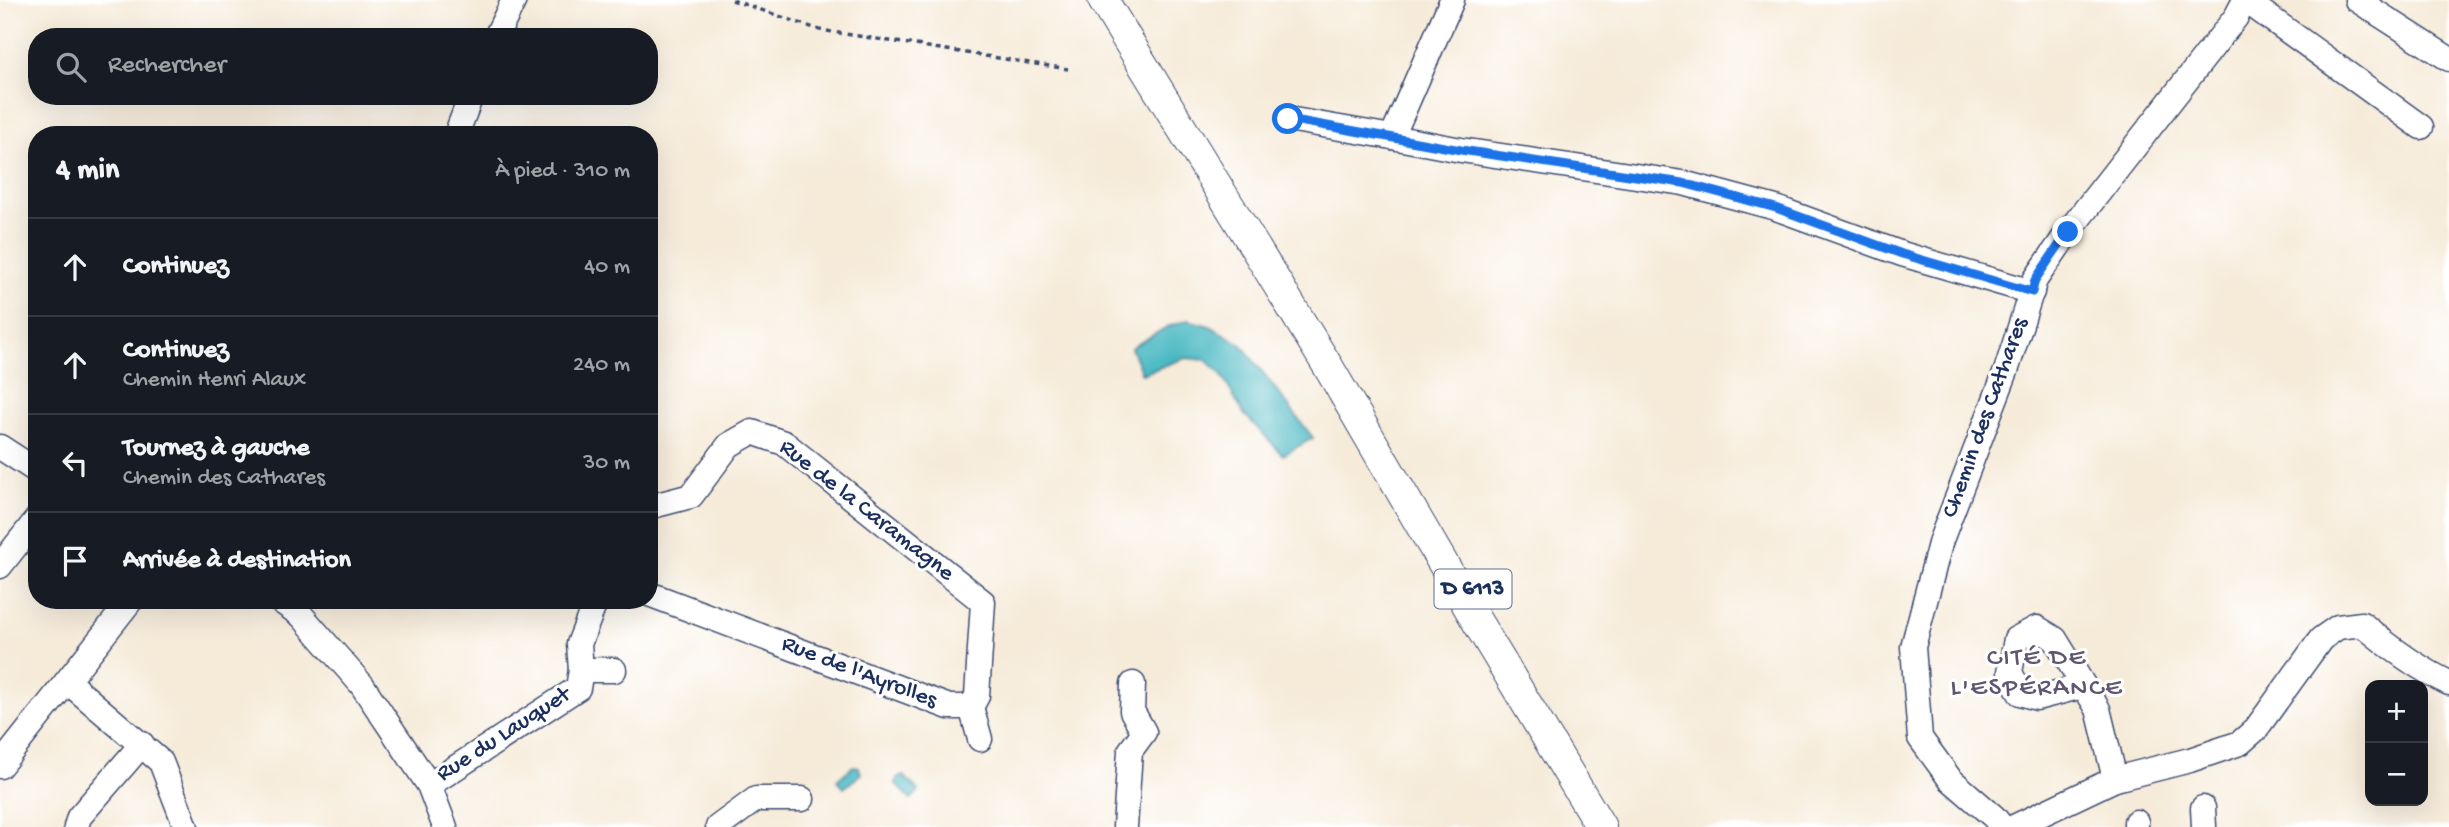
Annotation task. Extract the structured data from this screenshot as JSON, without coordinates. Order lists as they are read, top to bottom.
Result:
{
  "streets": {
    "main road": ["D 6113"],
    "street": [
      "Chemin des Cathares",
      "Rue de la Caramagne",
      "Rue de l'Ayrolles",
      "Rue du Lauquet"
    ]
  },
  "crossings": [
    ["Rue de la Caramagne", "Rue de l'Ayrolles"]
  ],
  "districts": ["CITÉ DE L'ESPÉRANCE"],
  "page": {
    "search": "Rechercher",
    "heading": ["4 min", "À pied · 310 m"],
    "list": [
      ["Continuez", "40 m"],
      ["Continuez", "Chemin Henri Alaux", "240 m"],
      ["Tournez à gauche", "Chemin des Cathares", "30 m"],
      "Arrivée à destination"
    ],
    "map_buttons": ["+", "−"]
  }
}
